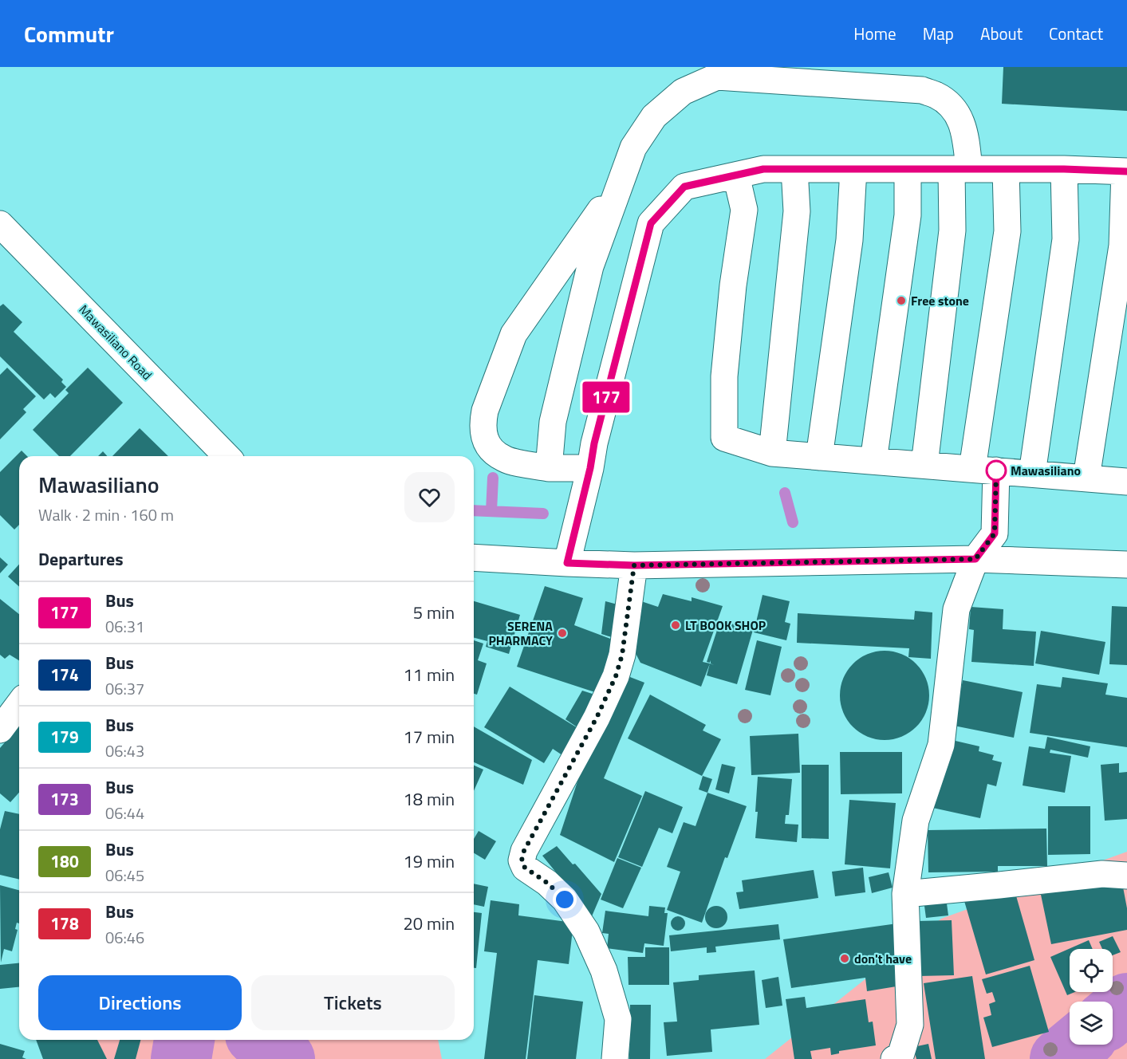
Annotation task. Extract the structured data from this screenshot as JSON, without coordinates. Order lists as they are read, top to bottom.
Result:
{
  "streets": {
    "street": ["Mawasiliano Road"]
  },
  "places": [
    "Free stone",
    "Mawasiliano",
    "LT BOOK SHOP",
    "SERENA PHARMACY",
    "don't have"
  ],
  "lines": ["bus line 177"],
  "page": {
    "header": "Commutr",
    "nav": [
      "Home",
      "Map",
      "About",
      "Contact"
    ],
    "on_map": "177",
    "heading": [
      ["Mawasiliano", "Walk · 2 min · 160 m"],
      "Departures"
    ],
    "list": [
      {
        "mark": "177",
        "name": "Bus",
        "note": "06:31",
        "value": "5 min"
      },
      {
        "mark": "174",
        "name": "Bus",
        "note": "06:37",
        "value": "11 min"
      },
      {
        "mark": "179",
        "name": "Bus",
        "note": "06:43",
        "value": "17 min"
      },
      {
        "mark": "173",
        "name": "Bus",
        "note": "06:44",
        "value": "18 min"
      },
      {
        "mark": "180",
        "name": "Bus",
        "note": "06:45",
        "value": "19 min"
      },
      {
        "mark": "178",
        "name": "Bus",
        "note": "06:46",
        "value": "20 min"
      }
    ],
    "buttons": ["Directions", "Tickets"]
  }
}
